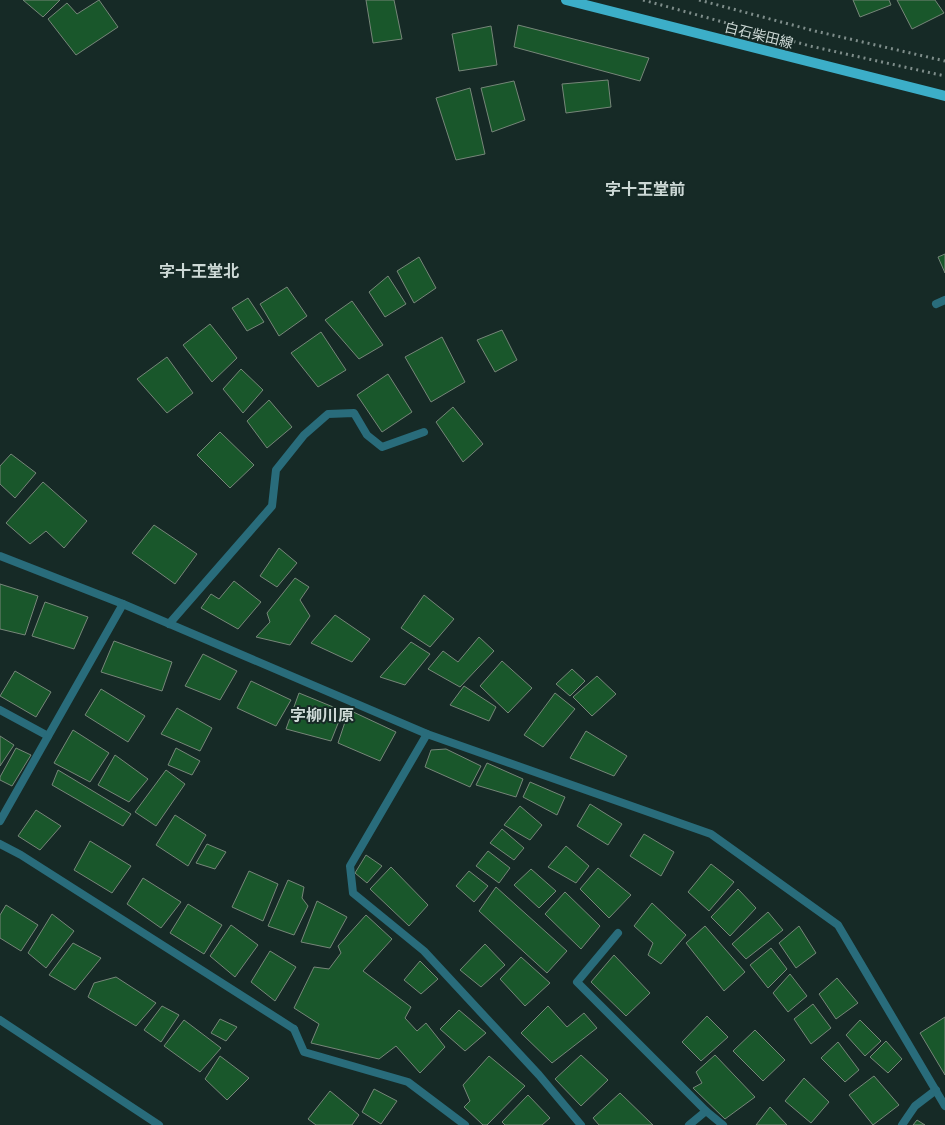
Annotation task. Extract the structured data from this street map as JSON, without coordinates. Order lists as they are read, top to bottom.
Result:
{
  "streets": {
    "main road": ["白石柴田線"]
  },
  "districts": ["字十王堂前", "字十王堂北", "字柳川原"]
}
